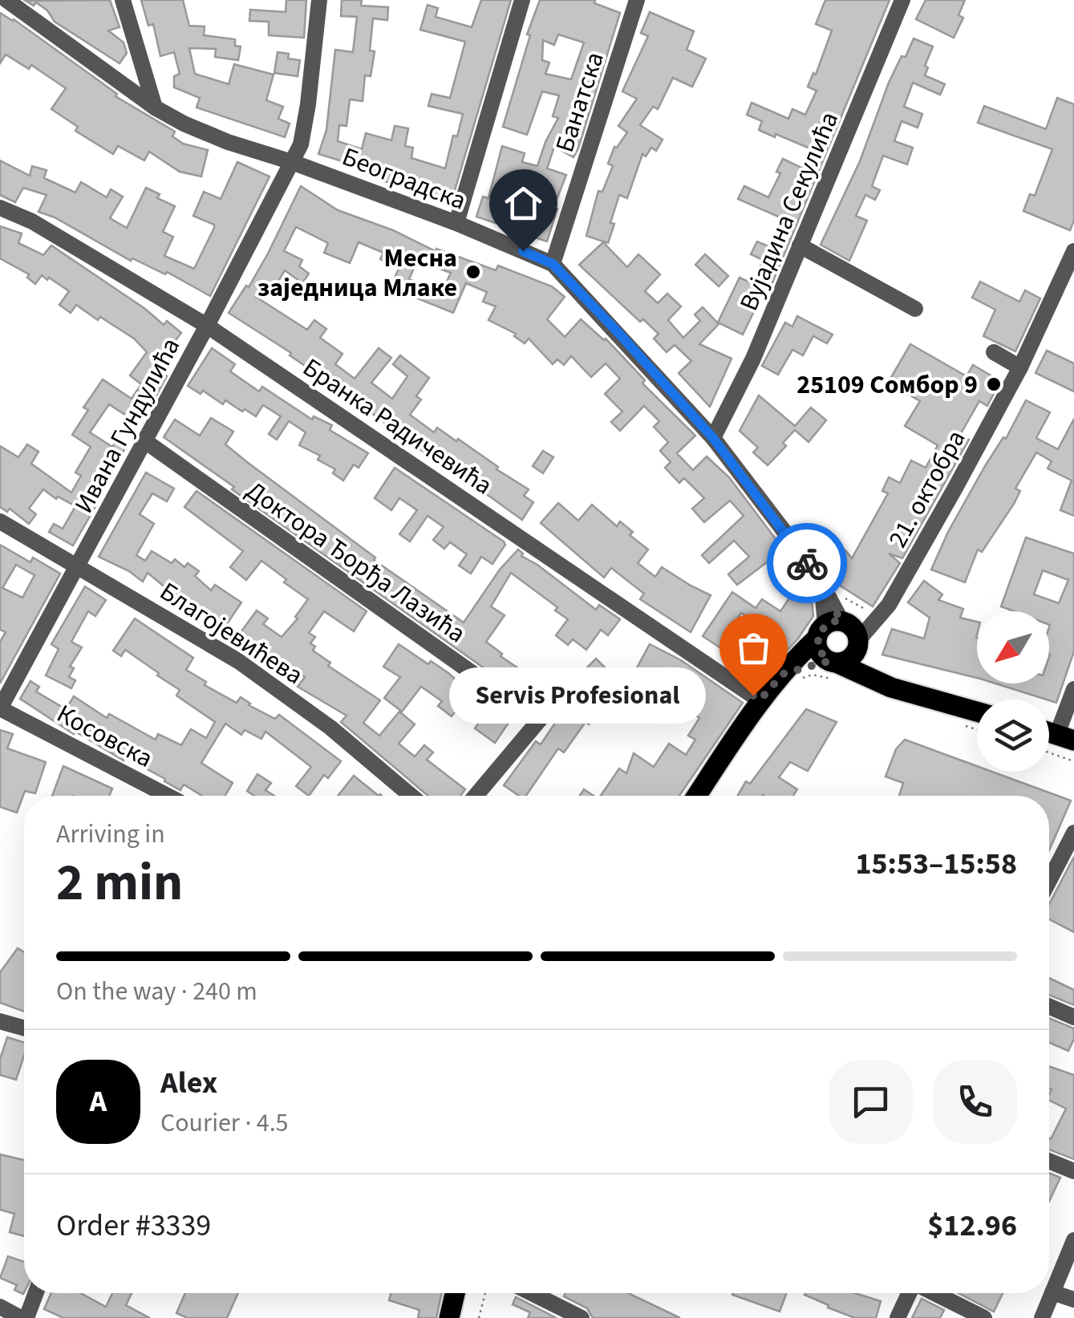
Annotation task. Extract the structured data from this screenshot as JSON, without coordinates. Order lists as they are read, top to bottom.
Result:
{
  "streets": {
    "street": [
      "Банатска",
      "Београдска",
      "Вујадина Секулића",
      "Ивана Гундулића",
      "Бранка Радичевића",
      "21. октобра",
      "Доктора Ђорђа Лазића",
      "Благојевићева",
      "Косовска"
    ]
  },
  "crossings": [
    ["Банатска", "Београдска"],
    ["Београдска", "Вујадина Секулића"],
    ["Београдска", "Ивана Гундулића"],
    ["Београдска", "21. октобра"],
    ["Ивана Гундулића", "Бранка Радичевића"],
    ["Ивана Гундулића", "Доктора Ђорђа Лазића"],
    ["Ивана Гундулића", "Благојевићева"],
    ["Ивана Гундулића", "Косовска"]
  ],
  "places": ["Месна заједница Млаке", "25109 Сомбор 9", "Servis Profesional"],
  "north": "bottom left",
  "page": {
    "bubble": "Servis Profesional",
    "heading": ["2 min", "Arriving in", "15:53–15:58"],
    "panel": [
      "Alex",
      "Courier · 4.5",
      "Order #3339",
      "$12.96"
    ],
    "bar": "On the way · 240 m",
    "round": "A"
  }
}
